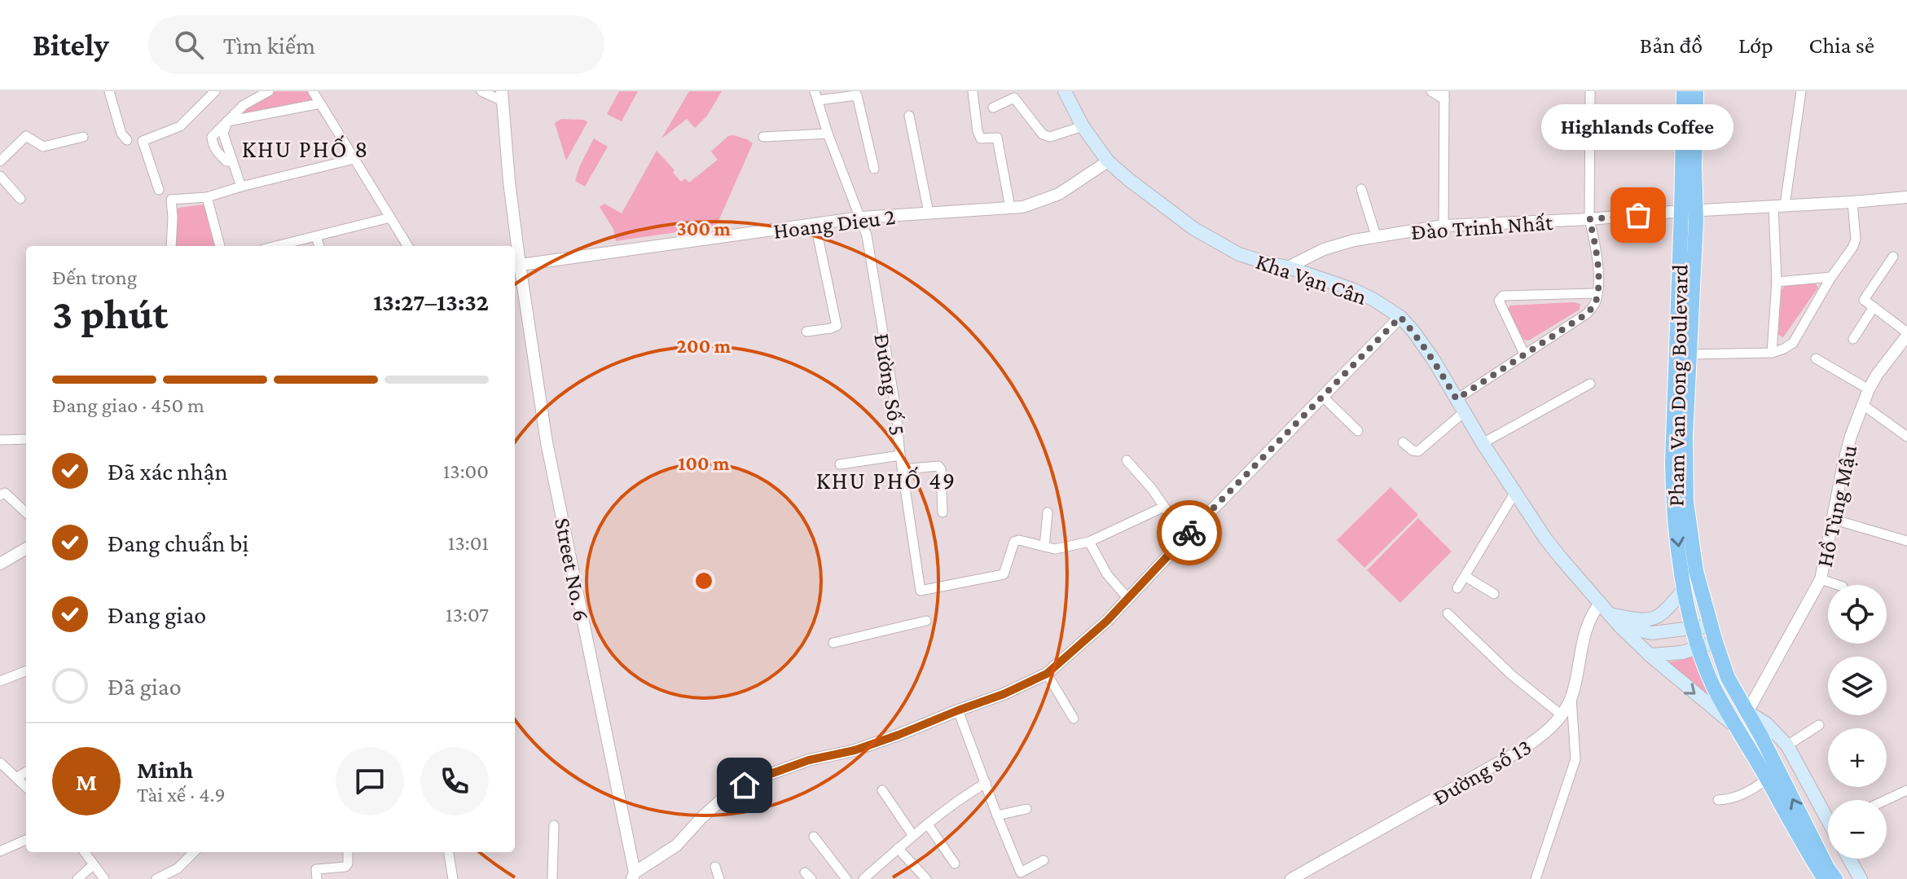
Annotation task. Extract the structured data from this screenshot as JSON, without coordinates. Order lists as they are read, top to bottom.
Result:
{
  "streets": {
    "highway": ["Pham Van Dong Boulevard"],
    "main road": ["Kha Vạn Cân"],
    "street": [
      "Hoang Dieu 2",
      "Đào Trinh Nhất",
      "Đường Số 5",
      "Hồ Tùng Mậu",
      "Street No. 6",
      "Đường số 13"
    ]
  },
  "crossings": [
    ["Hoang Dieu 2", "Kha Vạn Cân"],
    ["Hoang Dieu 2", "Đường Số 5"],
    ["Hoang Dieu 2", "Street No. 6"],
    ["Đào Trinh Nhất", "Kha Vạn Cân"],
    ["Đào Trinh Nhất", "Pham Van Dong Boulevard"],
    ["Kha Vạn Cân", "Pham Van Dong Boulevard"],
    ["Kha Vạn Cân", "Đường số 13"],
    ["Pham Van Dong Boulevard", "Hồ Tùng Mậu"]
  ],
  "districts": ["KHU PHỐ 8", "KHU PHỐ 49"],
  "places": ["Highlands Coffee"],
  "page": {
    "header": "Bitely",
    "search": "Tìm kiếm",
    "nav": ["Bản đồ", "Lớp", "Chia sẻ"],
    "bubble": "Highlands Coffee",
    "heading": ["3 phút", "Đến trong", "13:27–13:32"],
    "panel": ["Minh", "Tài xế · 4.9"],
    "bar": "Đang giao · 450 m",
    "list": [
      ["Đã xác nhận", "13:00"],
      ["Đang chuẩn bị", "13:01"],
      ["Đang giao", "13:07"],
      "Đã giao"
    ],
    "map_buttons": ["+", "−"],
    "round": "M"
  },
  "rings": ["300 m", "200 m", "100 m"]
}
